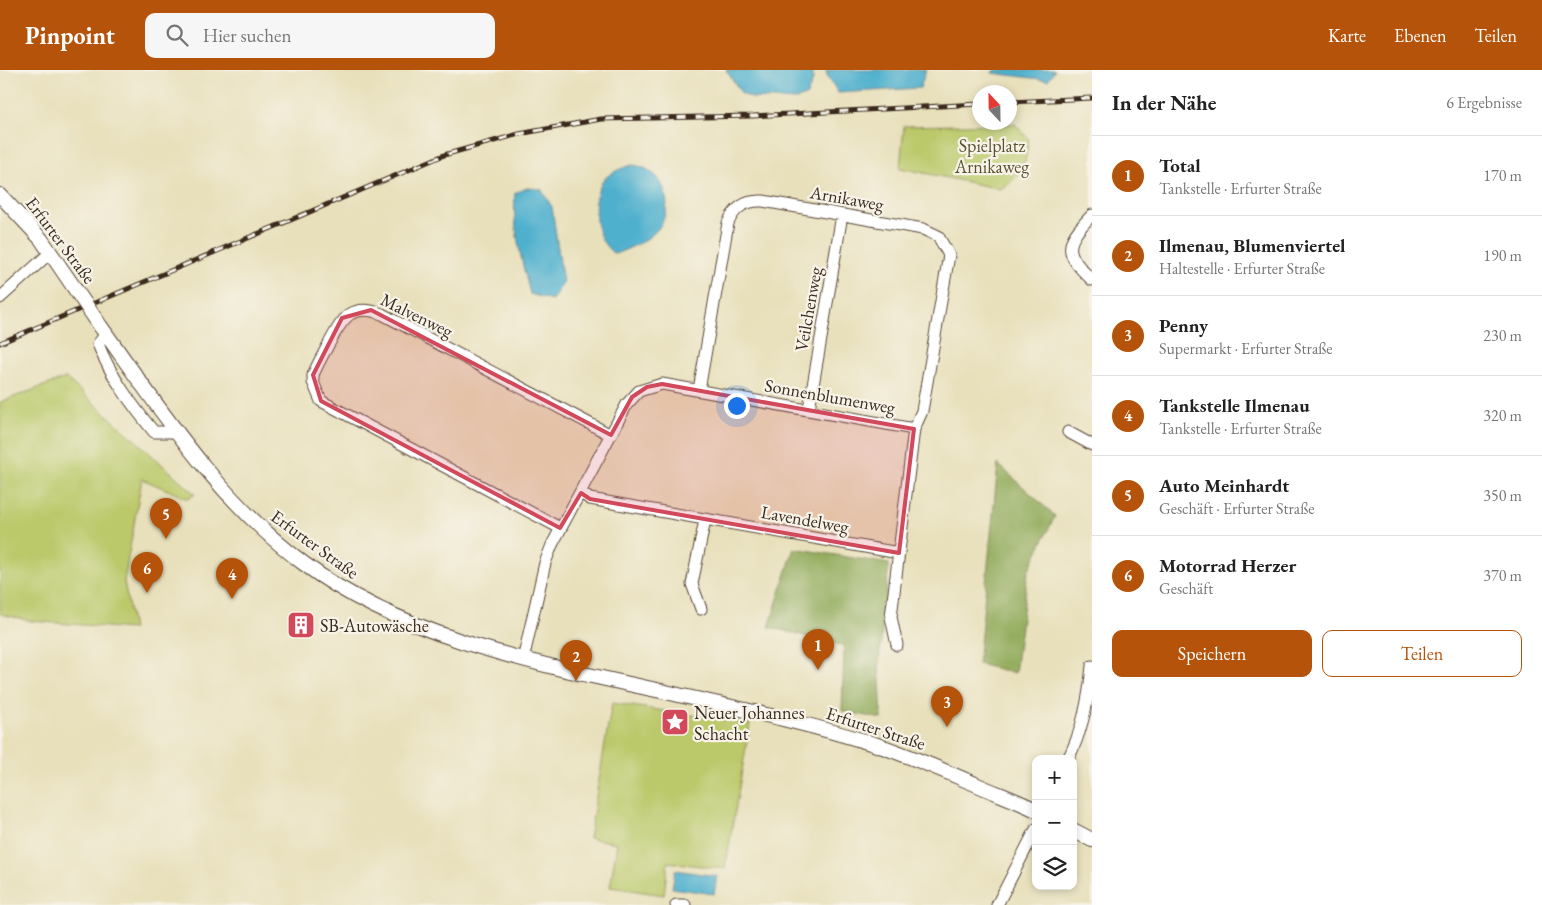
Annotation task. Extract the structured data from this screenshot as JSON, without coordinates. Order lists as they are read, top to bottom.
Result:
{
  "streets": {
    "main road": ["Erfurter Straße"],
    "street": [
      "Arnikaweg",
      "Veilchenweg",
      "Malvenweg",
      "Sonnenblumenweg",
      "Lavendelweg"
    ]
  },
  "crossings": [
    ["Arnikaweg", "Veilchenweg"],
    ["Arnikaweg", "Sonnenblumenweg"],
    ["Erfurter Straße", "Sonnenblumenweg"],
    ["Veilchenweg", "Sonnenblumenweg"],
    ["Malvenweg", "Sonnenblumenweg"],
    ["Sonnenblumenweg", "Lavendelweg"]
  ],
  "parks": ["Spielplatz Arnikaweg"],
  "places": {
    "building": ["SB-Autowäsche"],
    "place": ["Neuer Johannes Schacht"]
  },
  "north": "top",
  "page": {
    "header": "Pinpoint",
    "search": "Hier suchen",
    "nav": ["Karte", "Ebenen", "Teilen"],
    "heading": ["In der Nähe", "6 Ergebnisse"],
    "list": [
      {
        "mark": "1",
        "name": "Total",
        "note": "Tankstelle · Erfurter Straße",
        "value": "170 m"
      },
      {
        "mark": "2",
        "name": "Ilmenau, Blumenviertel",
        "note": "Haltestelle · Erfurter Straße",
        "value": "190 m"
      },
      {
        "mark": "3",
        "name": "Penny",
        "note": "Supermarkt · Erfurter Straße",
        "value": "230 m"
      },
      {
        "mark": "4",
        "name": "Tankstelle Ilmenau",
        "note": "Tankstelle · Erfurter Straße",
        "value": "320 m"
      },
      {
        "mark": "5",
        "name": "Auto Meinhardt",
        "note": "Geschäft · Erfurter Straße",
        "value": "350 m"
      },
      {
        "mark": "6",
        "name": "Motorrad Herzer",
        "note": "Geschäft",
        "value": "370 m"
      }
    ],
    "pins": [
      "5",
      "6",
      "4",
      "1",
      "2",
      "3"
    ],
    "buttons": ["Speichern", "Teilen"],
    "map_buttons": ["+", "−"]
  }
}
